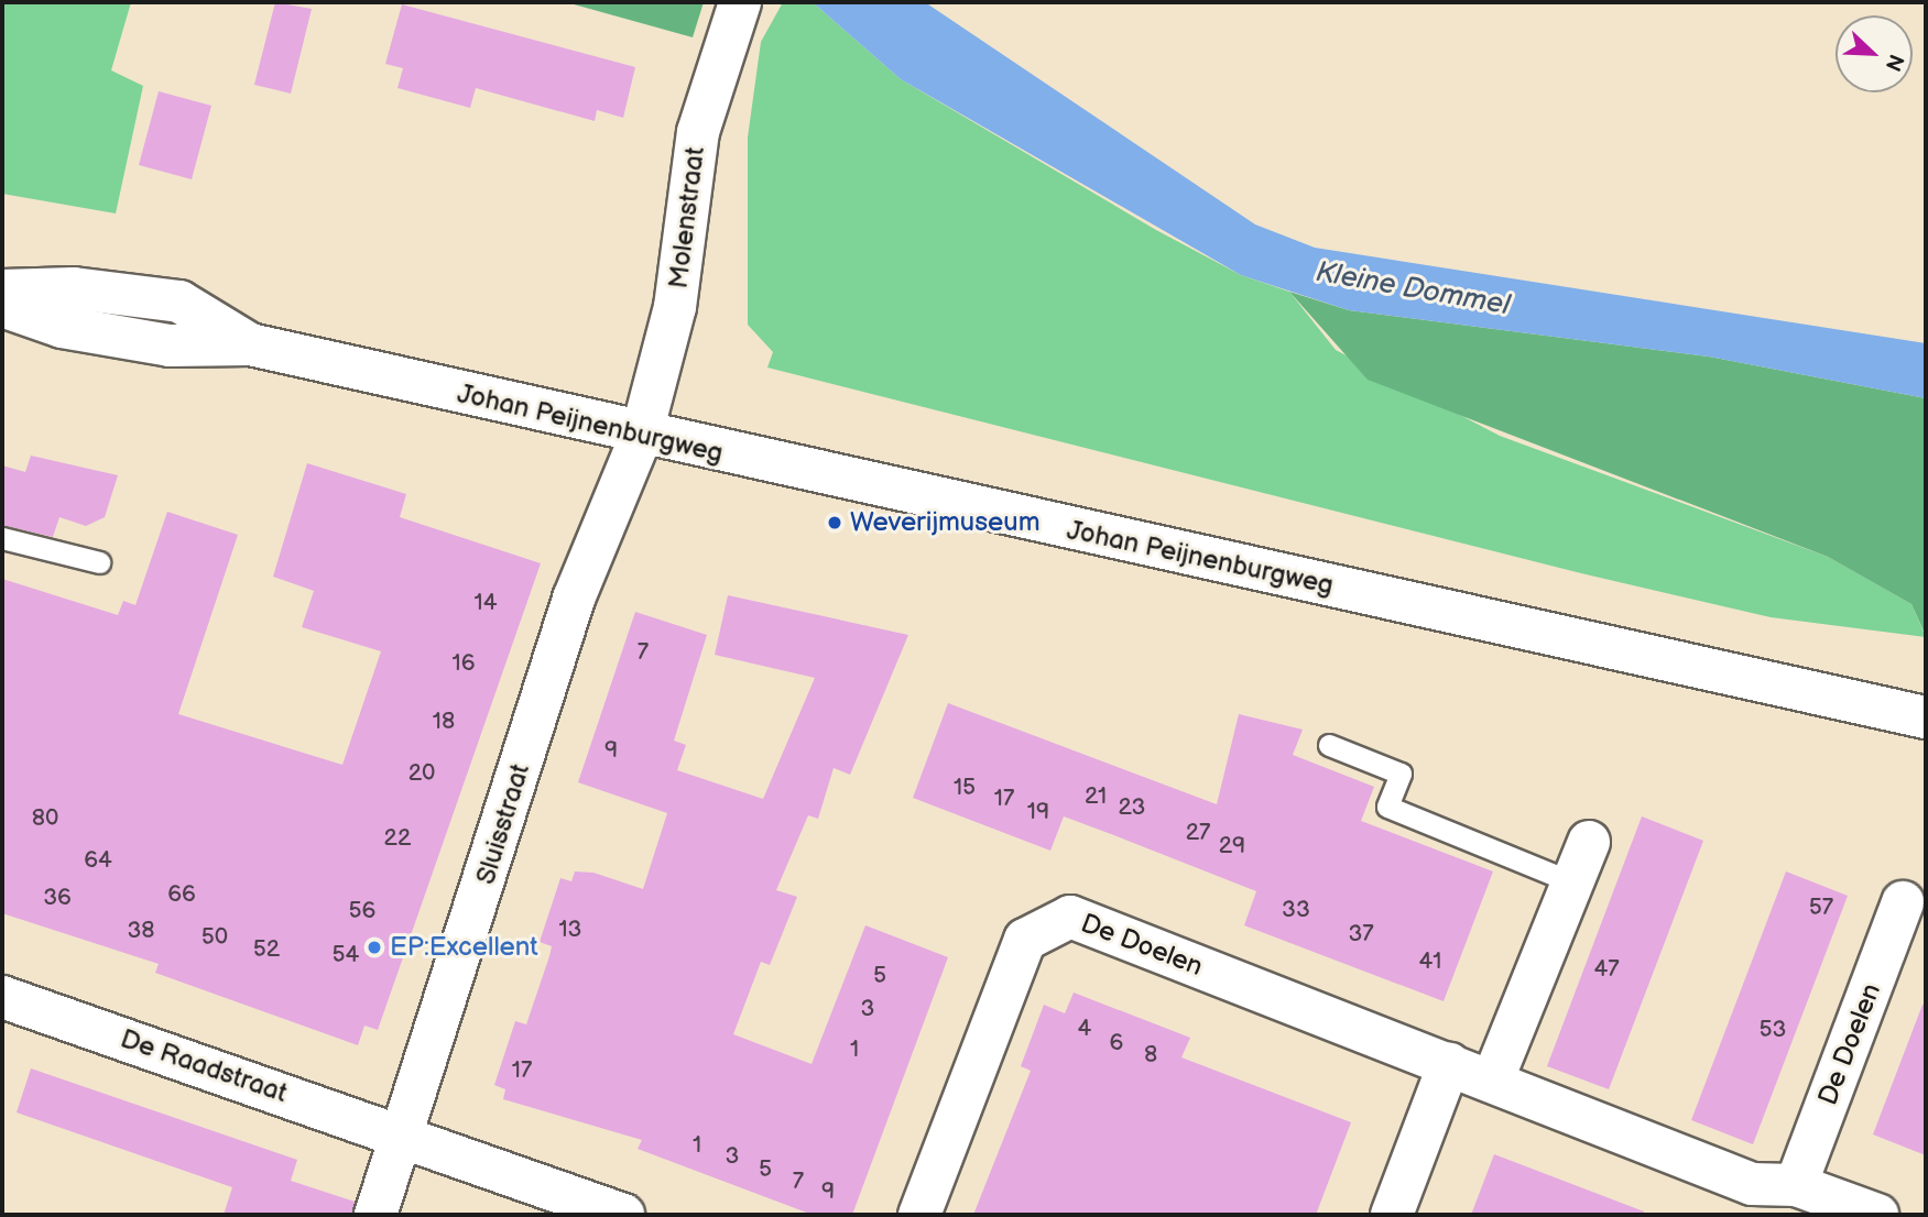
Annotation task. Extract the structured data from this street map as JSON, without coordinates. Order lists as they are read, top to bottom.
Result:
{
  "streets": {
    "street": [
      "Molenstraat",
      "Johan Peijnenburgweg",
      "Sluisstraat",
      "De Doelen",
      "De Raadstraat"
    ]
  },
  "crossings": [
    ["Molenstraat", "Johan Peijnenburgweg"],
    ["Molenstraat", "Sluisstraat"],
    ["Johan Peijnenburgweg", "Sluisstraat"],
    ["Sluisstraat", "De Raadstraat"]
  ],
  "water": ["Kleine Dommel"],
  "places": ["Weverijmuseum", "EP:Excellent"],
  "house_numbers": [
    "14",
    "7",
    "16",
    "18",
    "9",
    "20",
    "15",
    "21",
    "17",
    "23",
    "19",
    "80",
    "27",
    "22",
    "29",
    "64",
    "66",
    "36",
    "57",
    "33",
    "56",
    "13",
    "38",
    "37",
    "50",
    "52",
    "54",
    "41",
    "47",
    "5",
    "3",
    "4",
    "53",
    "6",
    "1",
    "8",
    "17",
    "1",
    "3",
    "5",
    "7",
    "9"
  ],
  "north": "bottom right"
}
